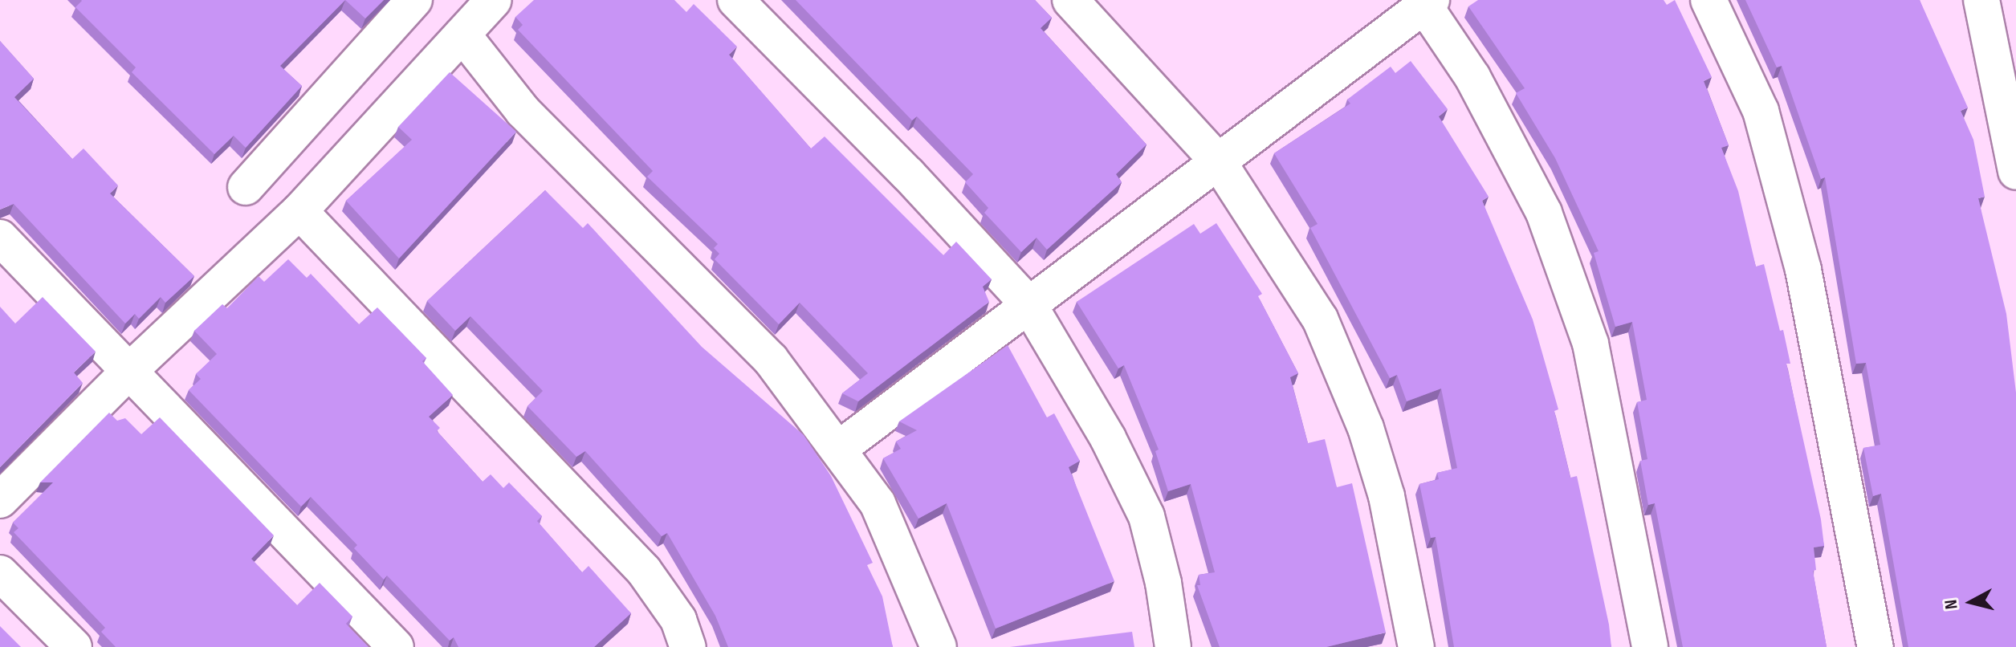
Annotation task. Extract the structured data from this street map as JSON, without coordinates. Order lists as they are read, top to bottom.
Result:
{
  "north": "left"
}
